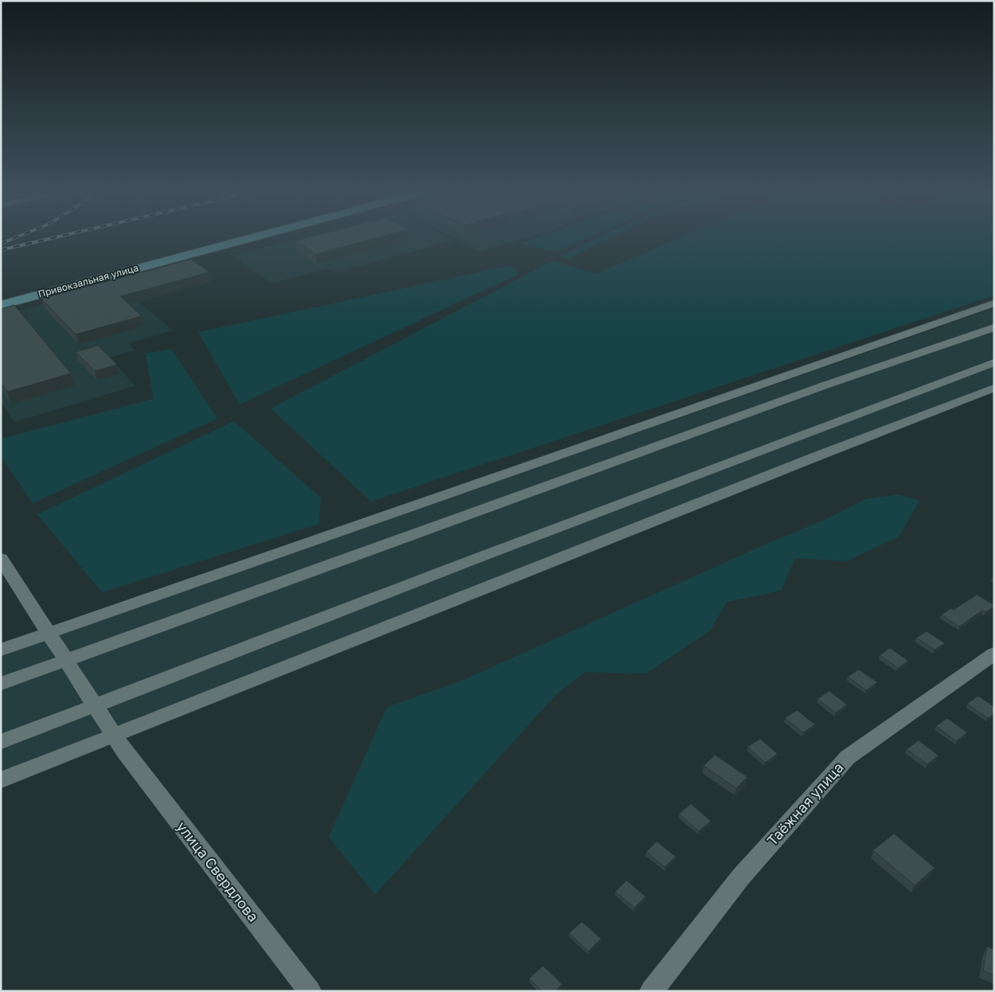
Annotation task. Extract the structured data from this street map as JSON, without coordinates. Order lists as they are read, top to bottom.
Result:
{
  "streets": {
    "main road": ["Привокзальная улица"],
    "street": ["Таёжная улица", "улица Свердлова"]
  }
}
